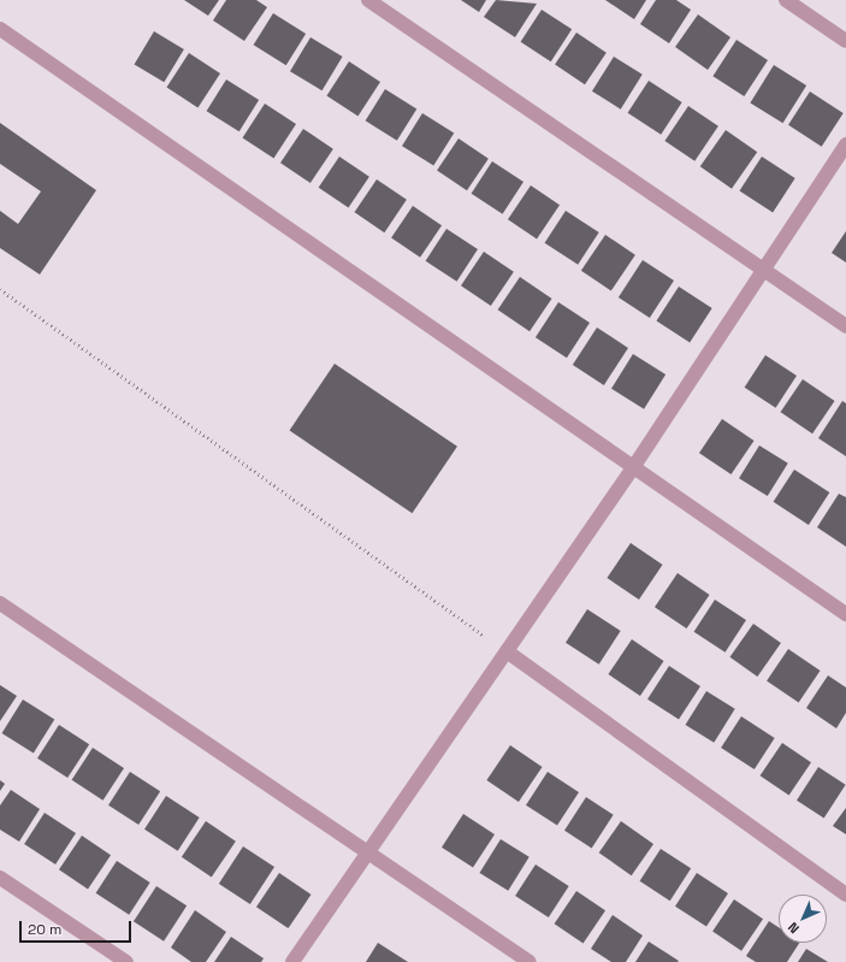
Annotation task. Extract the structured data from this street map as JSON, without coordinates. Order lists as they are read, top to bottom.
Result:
{
  "scale_bar": "20 m",
  "north": "bottom left"
}
